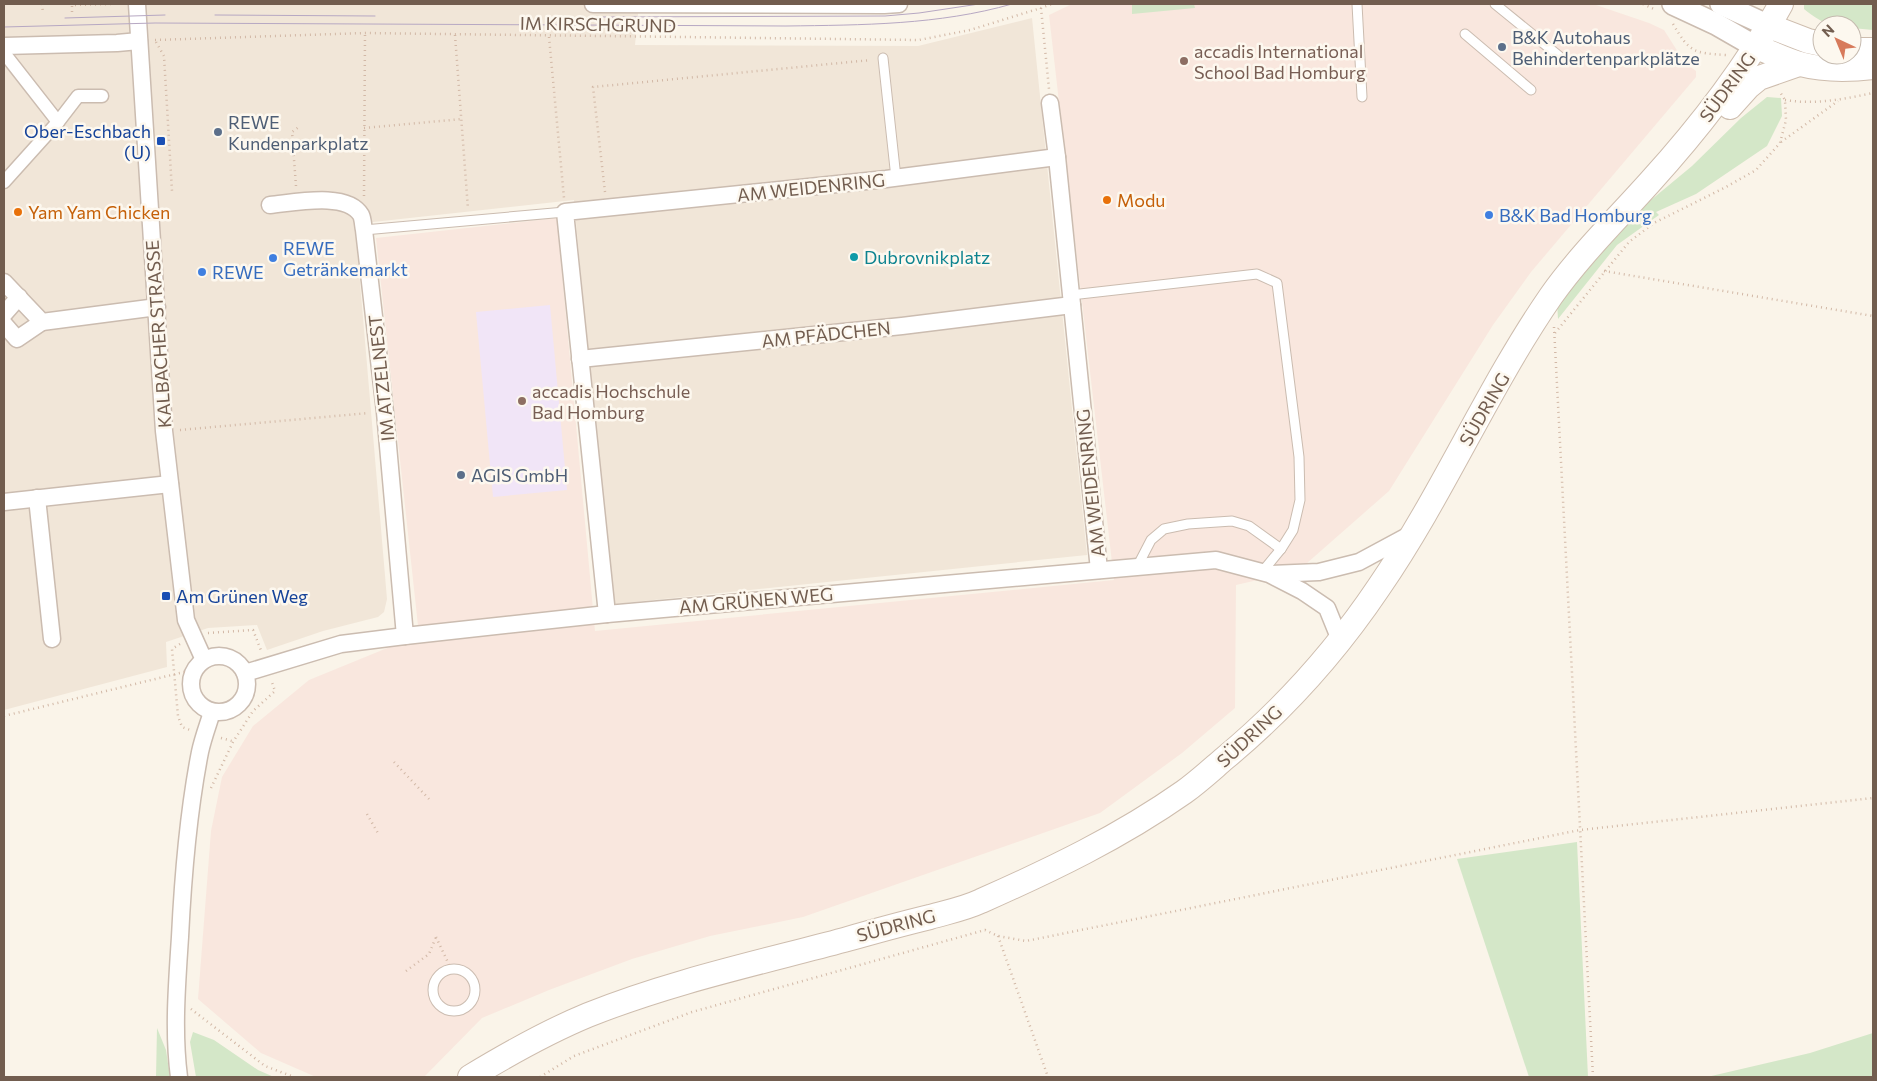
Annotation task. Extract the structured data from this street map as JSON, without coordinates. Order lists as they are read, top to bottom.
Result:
{
  "streets": {
    "main road": ["SÜDRING"],
    "street": [
      "AM WEIDENRING",
      "KALBACHER STRASSE",
      "AM PFÄDCHEN",
      "IM ATZELNEST",
      "AM GRÜNEN WEG"
    ],
    "path": ["IM KIRSCHGRUND"]
  },
  "crossings": [
    ["IM KIRSCHGRUND", "KALBACHER STRASSE"],
    ["SÜDRING", "AM GRÜNEN WEG"],
    ["AM WEIDENRING", "AM PFÄDCHEN"],
    ["AM WEIDENRING", "AM GRÜNEN WEG"],
    ["KALBACHER STRASSE", "AM GRÜNEN WEG"],
    ["IM ATZELNEST", "AM GRÜNEN WEG"]
  ],
  "places": {
    "other": [
      "B&K Autohaus Behindertenparkplätze",
      "accadis International School Bad Homburg",
      "REWE Kundenparkplatz",
      "Modu",
      "Yam Yam Chicken",
      "B&K Bad Homburg",
      "Dubrovnikplatz",
      "REWE Getränkemarkt",
      "REWE",
      "accadis Hochschule Bad Homburg",
      "AGIS GmbH"
    ],
    "transit": ["Ober-Eschbach (U)", "Am Grünen Weg"]
  },
  "north": "top left"
}
